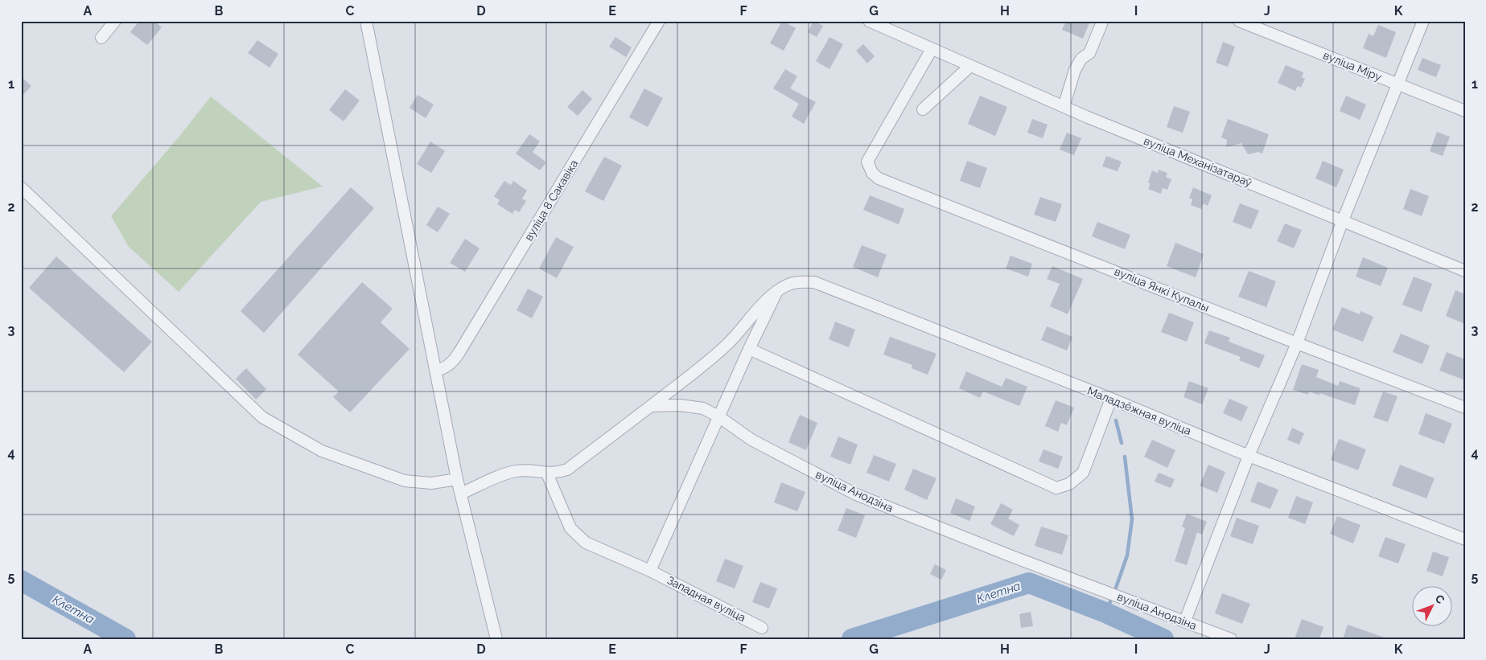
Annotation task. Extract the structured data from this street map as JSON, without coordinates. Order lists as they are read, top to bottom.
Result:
{
  "streets": {
    "street": [
      "вуліца Міру",
      "вуліца Механізатараў",
      "вуліца 8 Сакавіка",
      "вуліца Янкі Купалы",
      "Маладзёжная вуліца",
      "вуліца Анодзіна",
      "Западная вуліца"
    ]
  },
  "crossings": [
    ["вуліца Механізатараў", "вуліца Янкі Купалы"]
  ],
  "water": ["Клетна"],
  "north": "top right",
  "grid": {
    "columns": [
      "A",
      "B",
      "C",
      "D",
      "E",
      "F",
      "G",
      "H",
      "I",
      "J",
      "K"
    ],
    "rows": [
      "1",
      "2",
      "3",
      "4",
      "5"
    ]
  }
}
